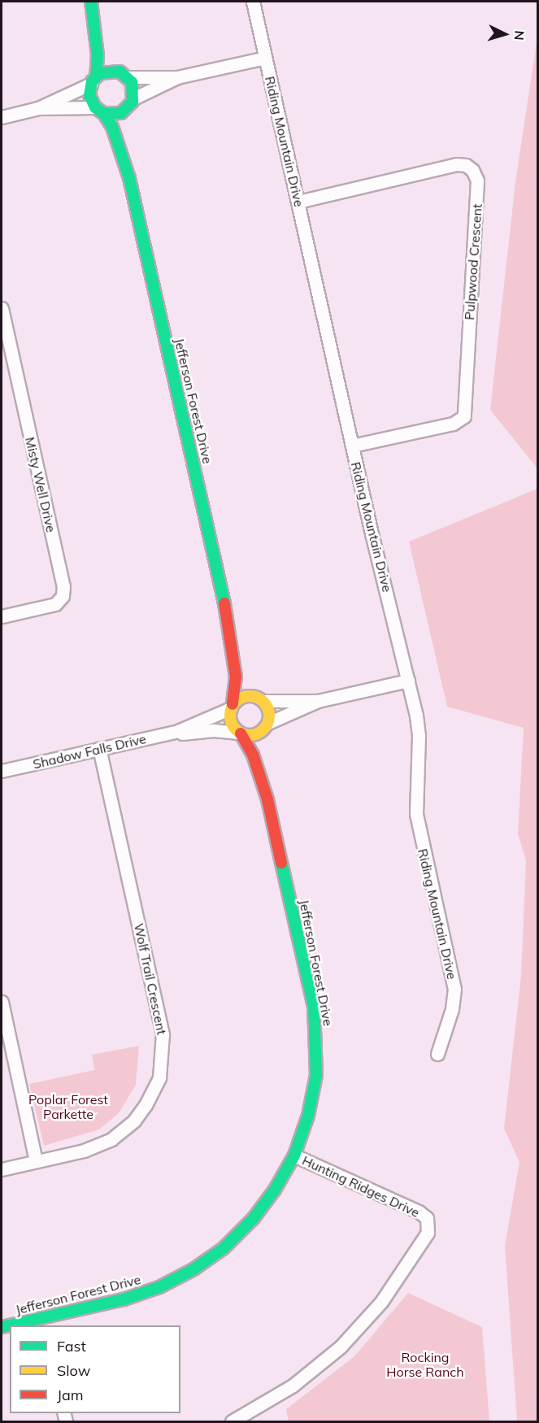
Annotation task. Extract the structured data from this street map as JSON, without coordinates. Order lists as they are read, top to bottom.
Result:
{
  "streets": {
    "street": [
      "Riding Mountain Drive",
      "Pulpwood Crescent",
      "Jefferson Forest Drive",
      "Misty Well Drive",
      "Shadow Falls Drive",
      "Wolf Trail Crescent",
      "Hunting Ridges Drive"
    ]
  },
  "crossings": [
    ["Riding Mountain Drive", "Pulpwood Crescent"],
    ["Jefferson Forest Drive", "Shadow Falls Drive"],
    ["Jefferson Forest Drive", "Hunting Ridges Drive"],
    ["Shadow Falls Drive", "Wolf Trail Crescent"]
  ],
  "parks": ["Poplar Forest Parkette", "Rocking Horse Ranch"],
  "legend": ["Fast", "Slow", "Jam"],
  "north": "right"
}
